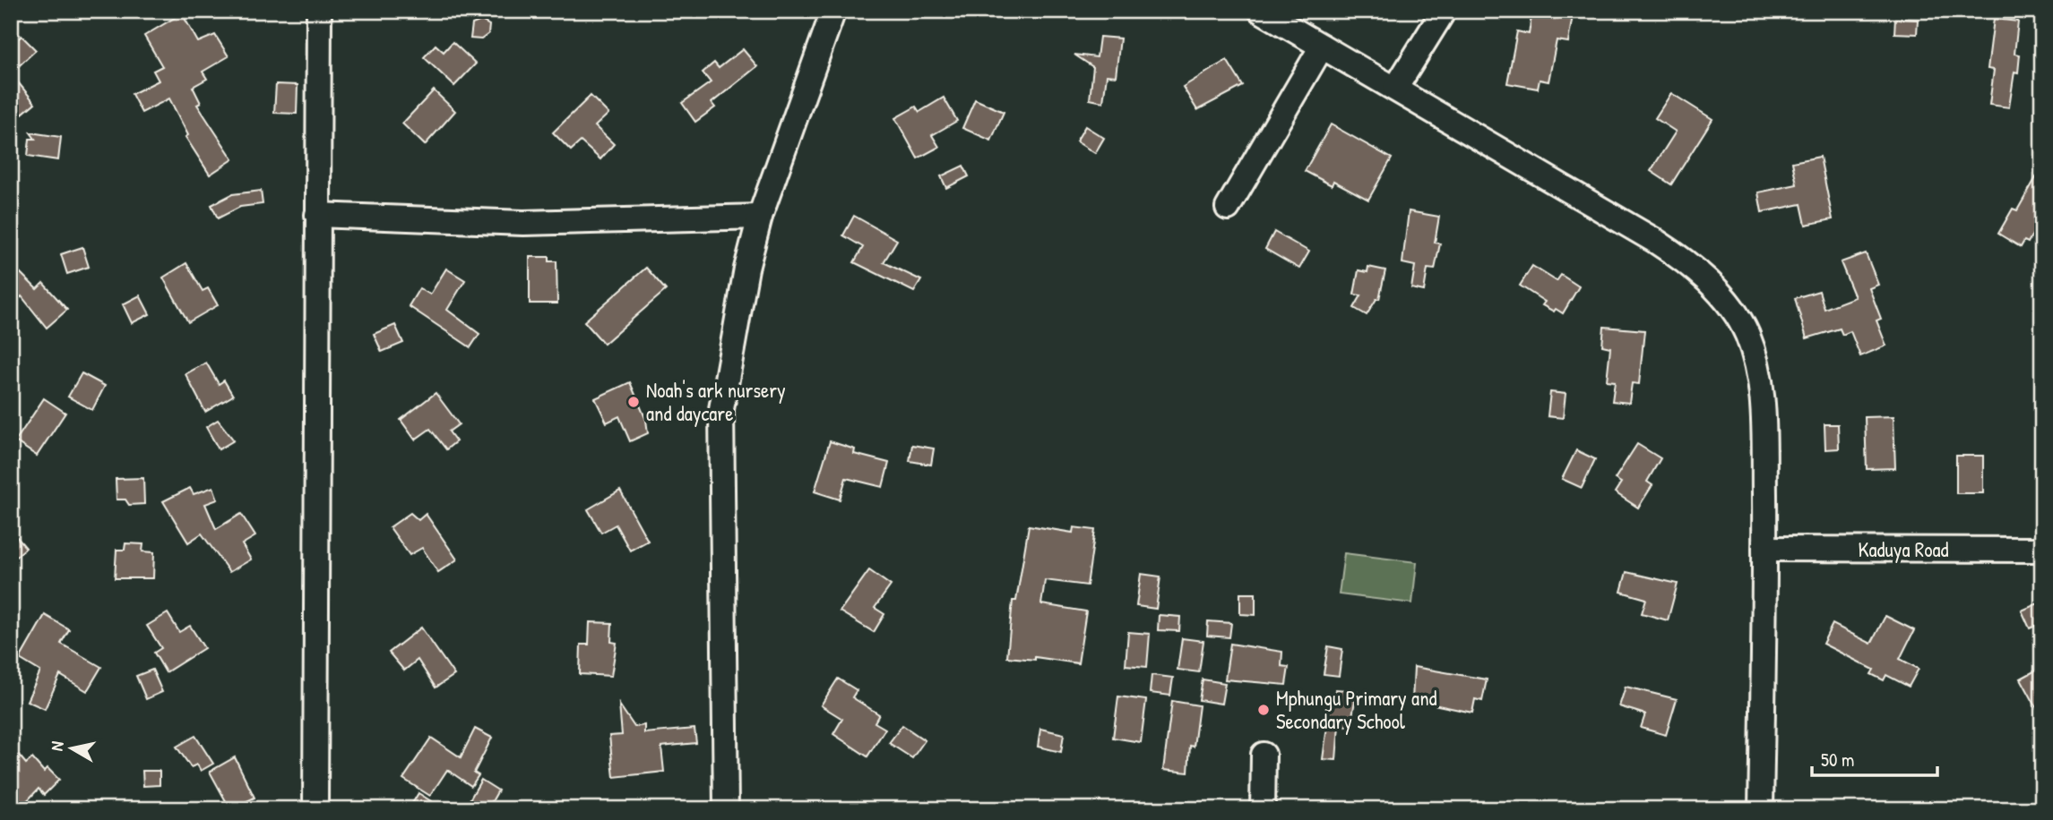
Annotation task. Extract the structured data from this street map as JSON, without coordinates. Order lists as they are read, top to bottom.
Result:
{
  "streets": {
    "street": ["Kaduya Road"]
  },
  "places": ["Noah's ark nursery and daycare", "Mphungu Primary and Secondary School"],
  "scale_bar": "50 m",
  "north": "left"
}
